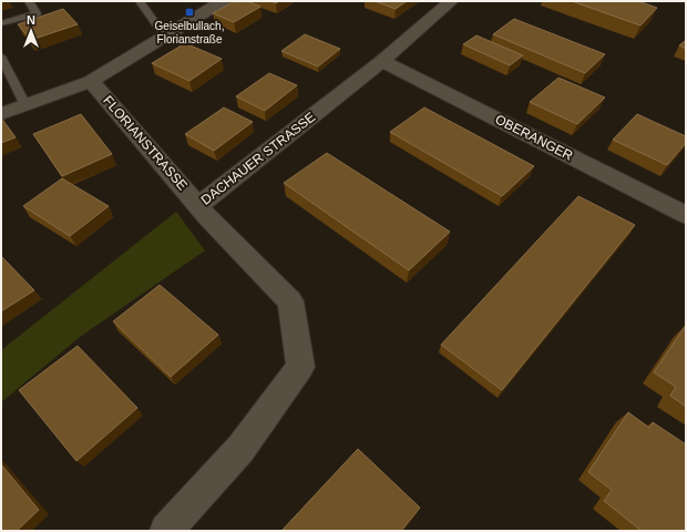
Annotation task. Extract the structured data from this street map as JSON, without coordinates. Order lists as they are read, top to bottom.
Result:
{
  "streets": {
    "street": ["OBERANGER", "FLORIANSTRASSE", "DACHAUER STRASSE"]
  },
  "crossings": [
    ["OBERANGER", "DACHAUER STRASSE"],
    ["FLORIANSTRASSE", "DACHAUER STRASSE"]
  ],
  "places": {
    "transit": ["Geiselbullach, Florianstraße"]
  },
  "north": "top"
}
